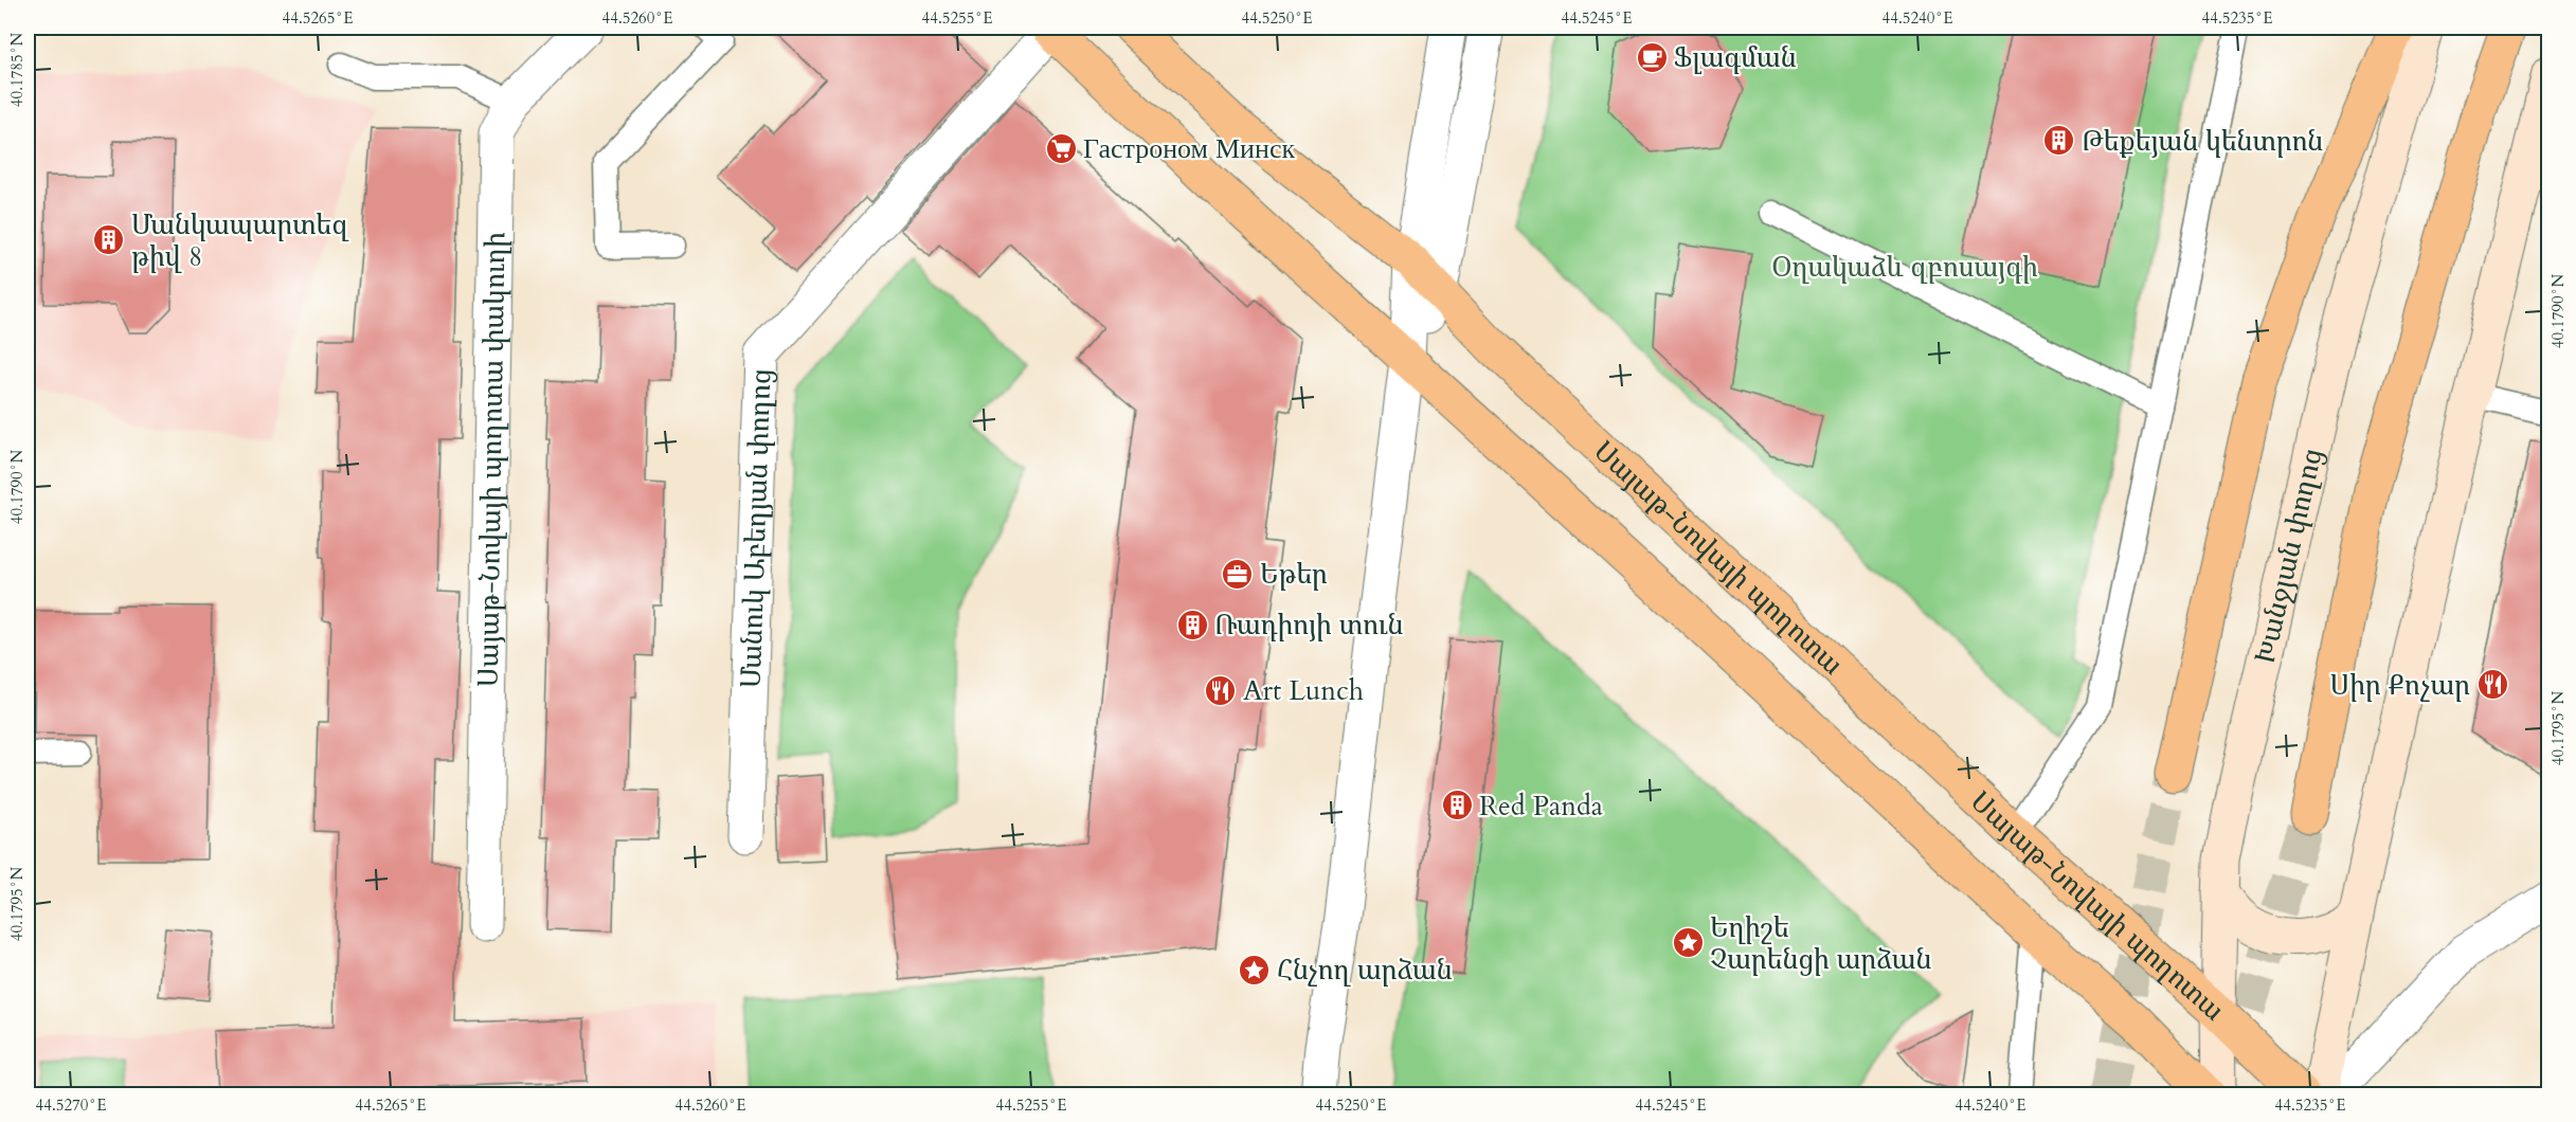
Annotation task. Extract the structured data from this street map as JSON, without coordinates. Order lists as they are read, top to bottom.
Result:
{
  "streets": {
    "main road": ["Խանջյան փողոց", "Սայաթ-Նովայի պողոտա"],
    "street": ["Սայաթ-Նովայի պողոտա փակուղի", "Մանուկ Աբեղյան փողոց"]
  },
  "crossings": [
    ["Խանջյան փողոց", "Սայաթ-Նովայի պողոտա"]
  ],
  "parks": ["Օղակաձև զբոսայգի"],
  "places": {
    "cafe": ["Ֆլագման"],
    "building": [
      "Թեքեյան կենտրոն",
      "Մանկապարտեզ թիվ 8",
      "Ռադիոյի տուն",
      "Red Panda"
    ],
    "supermarket": ["Гастроном Минск"],
    "office": ["Եթեր"],
    "restaurant": ["Սիր Քոչար", "Art Lunch"],
    "place": ["Եղիշե Չարենցի արձան", "Հնչող արձան"]
  },
  "coordinates": [
    "44.5265°E",
    "44.5260°E",
    "44.5255°E",
    "44.5250°E",
    "44.5245°E",
    "44.5240°E",
    "44.5235°E",
    "40.1785°N",
    "40.1790°N",
    "40.1795°N",
    "44.5270°E"
  ]
}
